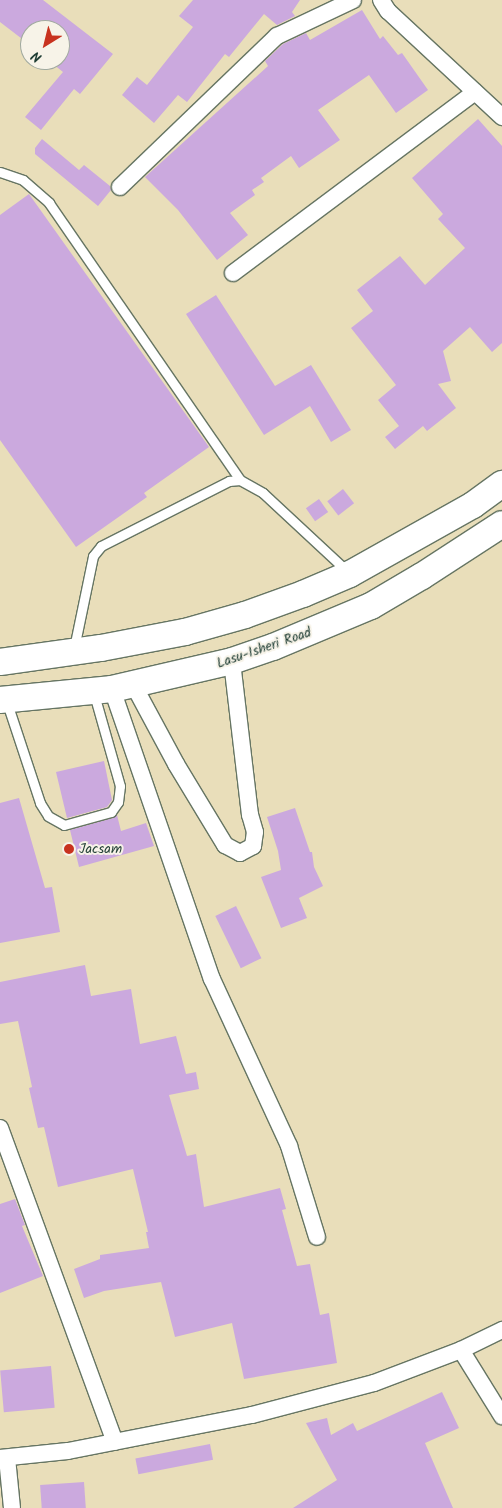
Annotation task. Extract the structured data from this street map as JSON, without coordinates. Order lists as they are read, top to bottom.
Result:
{
  "streets": {
    "main road": ["Lasu-Isheri Road"]
  },
  "places": ["Jacsam"],
  "north": "bottom left"
}
